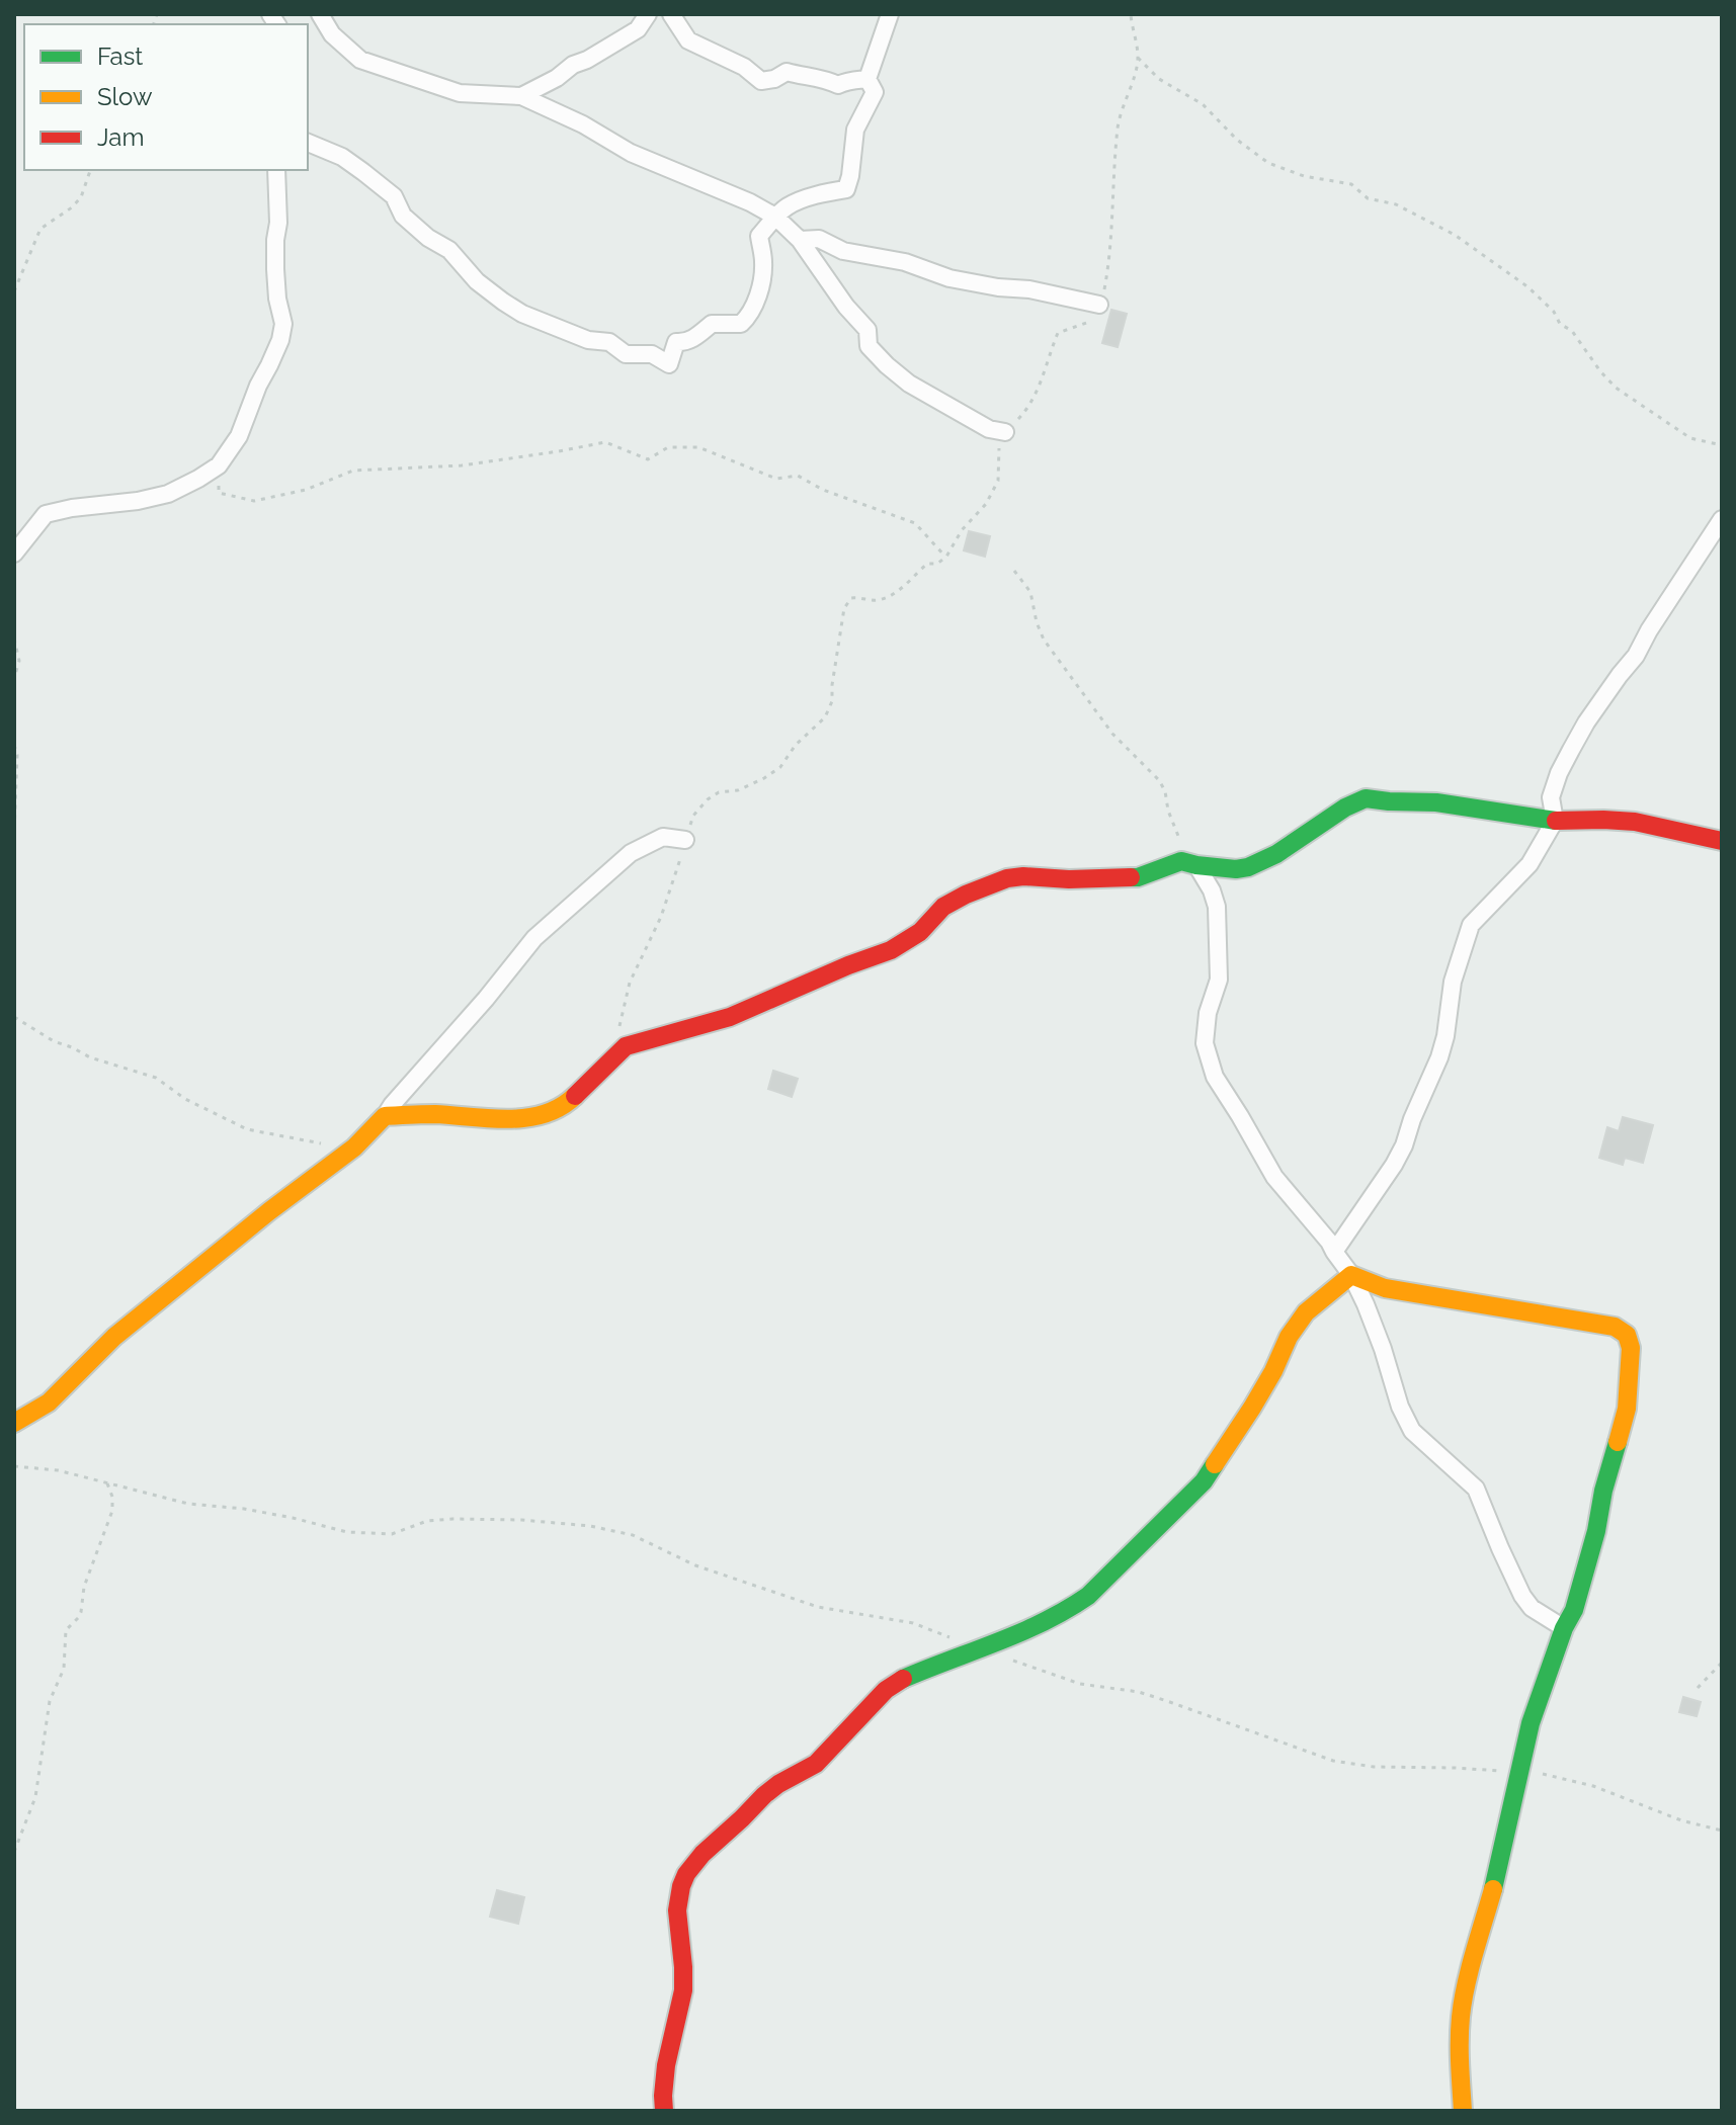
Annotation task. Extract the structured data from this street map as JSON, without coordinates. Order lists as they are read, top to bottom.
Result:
{
  "legend": ["Fast", "Slow", "Jam"]
}
